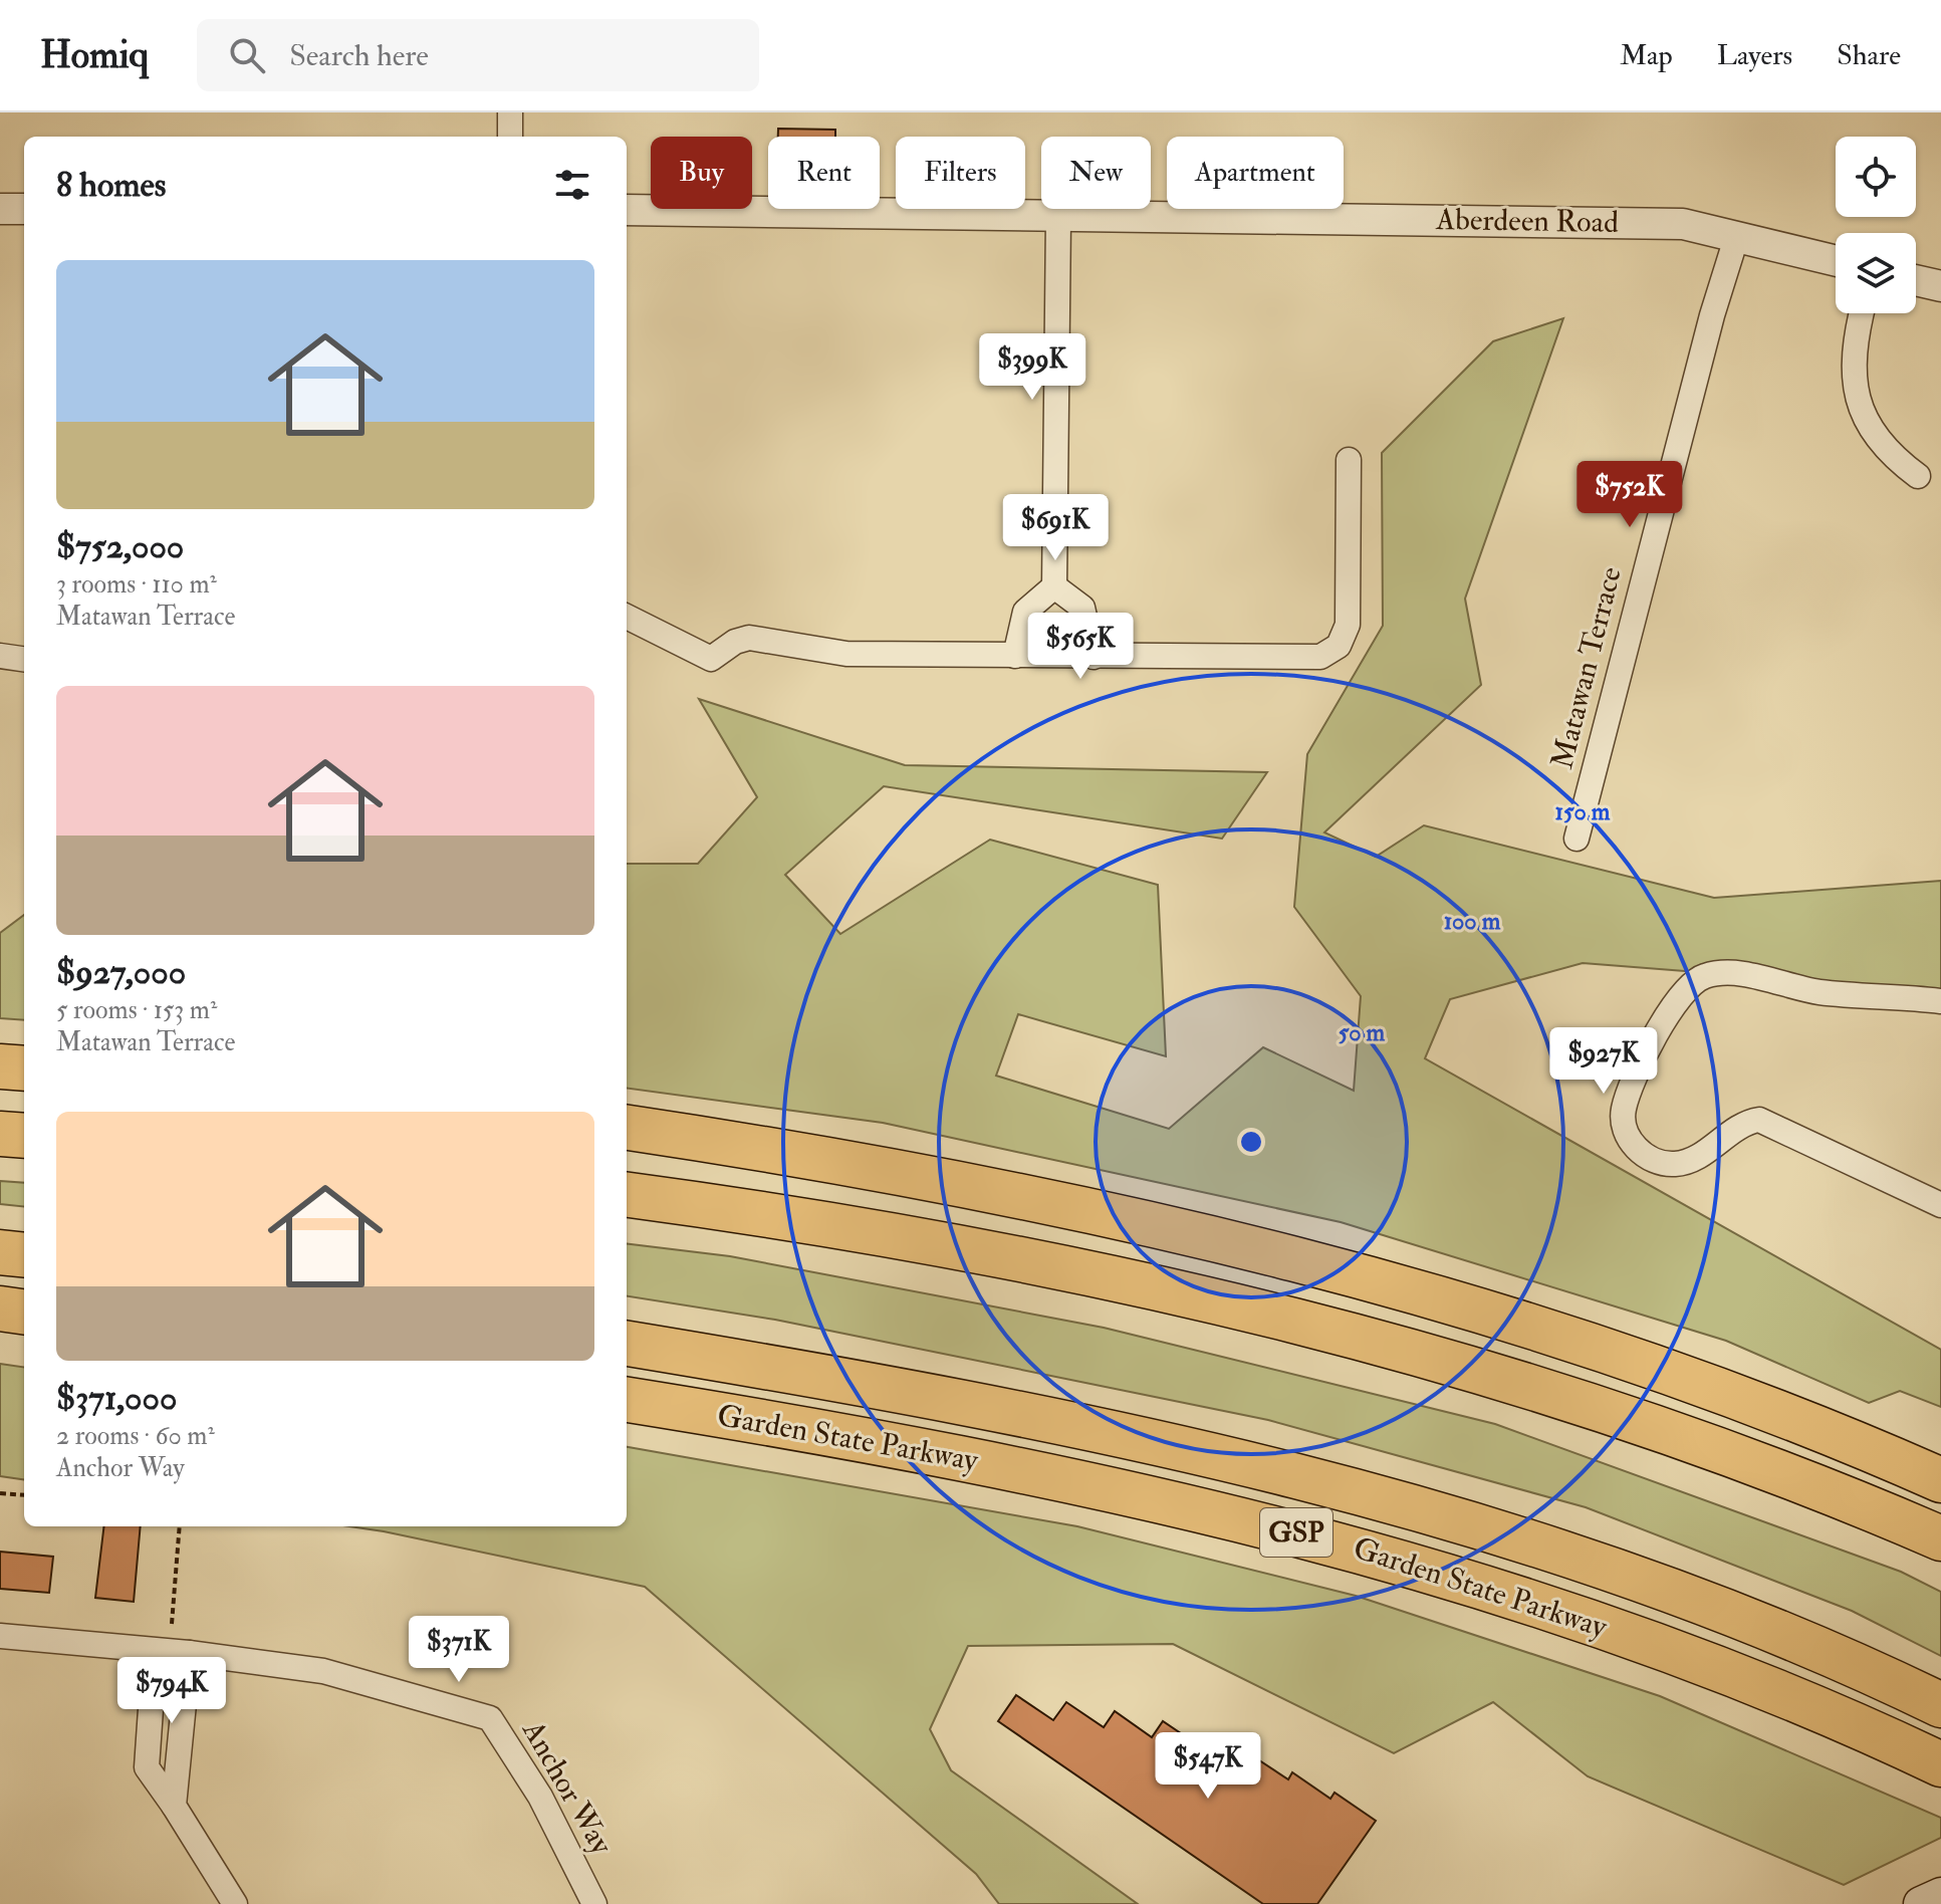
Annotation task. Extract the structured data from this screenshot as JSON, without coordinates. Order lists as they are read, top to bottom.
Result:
{
  "streets": {
    "highway": ["Garden State Parkway", "GSP"],
    "street": ["Aberdeen Road", "Matawan Terrace", "Anchor Way"]
  },
  "crossings": [
    ["Aberdeen Road", "Matawan Terrace"]
  ],
  "page": {
    "header": "Homiq",
    "search": "Search here",
    "nav": ["Map", "Layers", "Share"],
    "chip": [
      "Buy",
      "Rent",
      "Filters",
      "New",
      "Apartment"
    ],
    "heading": "8 homes",
    "list": [
      {
        "name": "$752,000",
        "note": "3 rooms · 110 m² · Matawan Terrace"
      },
      {
        "name": "$927,000",
        "note": "5 rooms · 153 m² · Matawan Terrace"
      },
      {
        "name": "$371,000",
        "note": "2 rooms · 60 m² · Anchor Way"
      }
    ],
    "price": [
      "$399K",
      "$752K",
      "$691K",
      "$565K",
      "$927K",
      "$371K",
      "$794K",
      "$547K"
    ]
  },
  "rings": ["150 m", "100 m", "50 m"]
}
